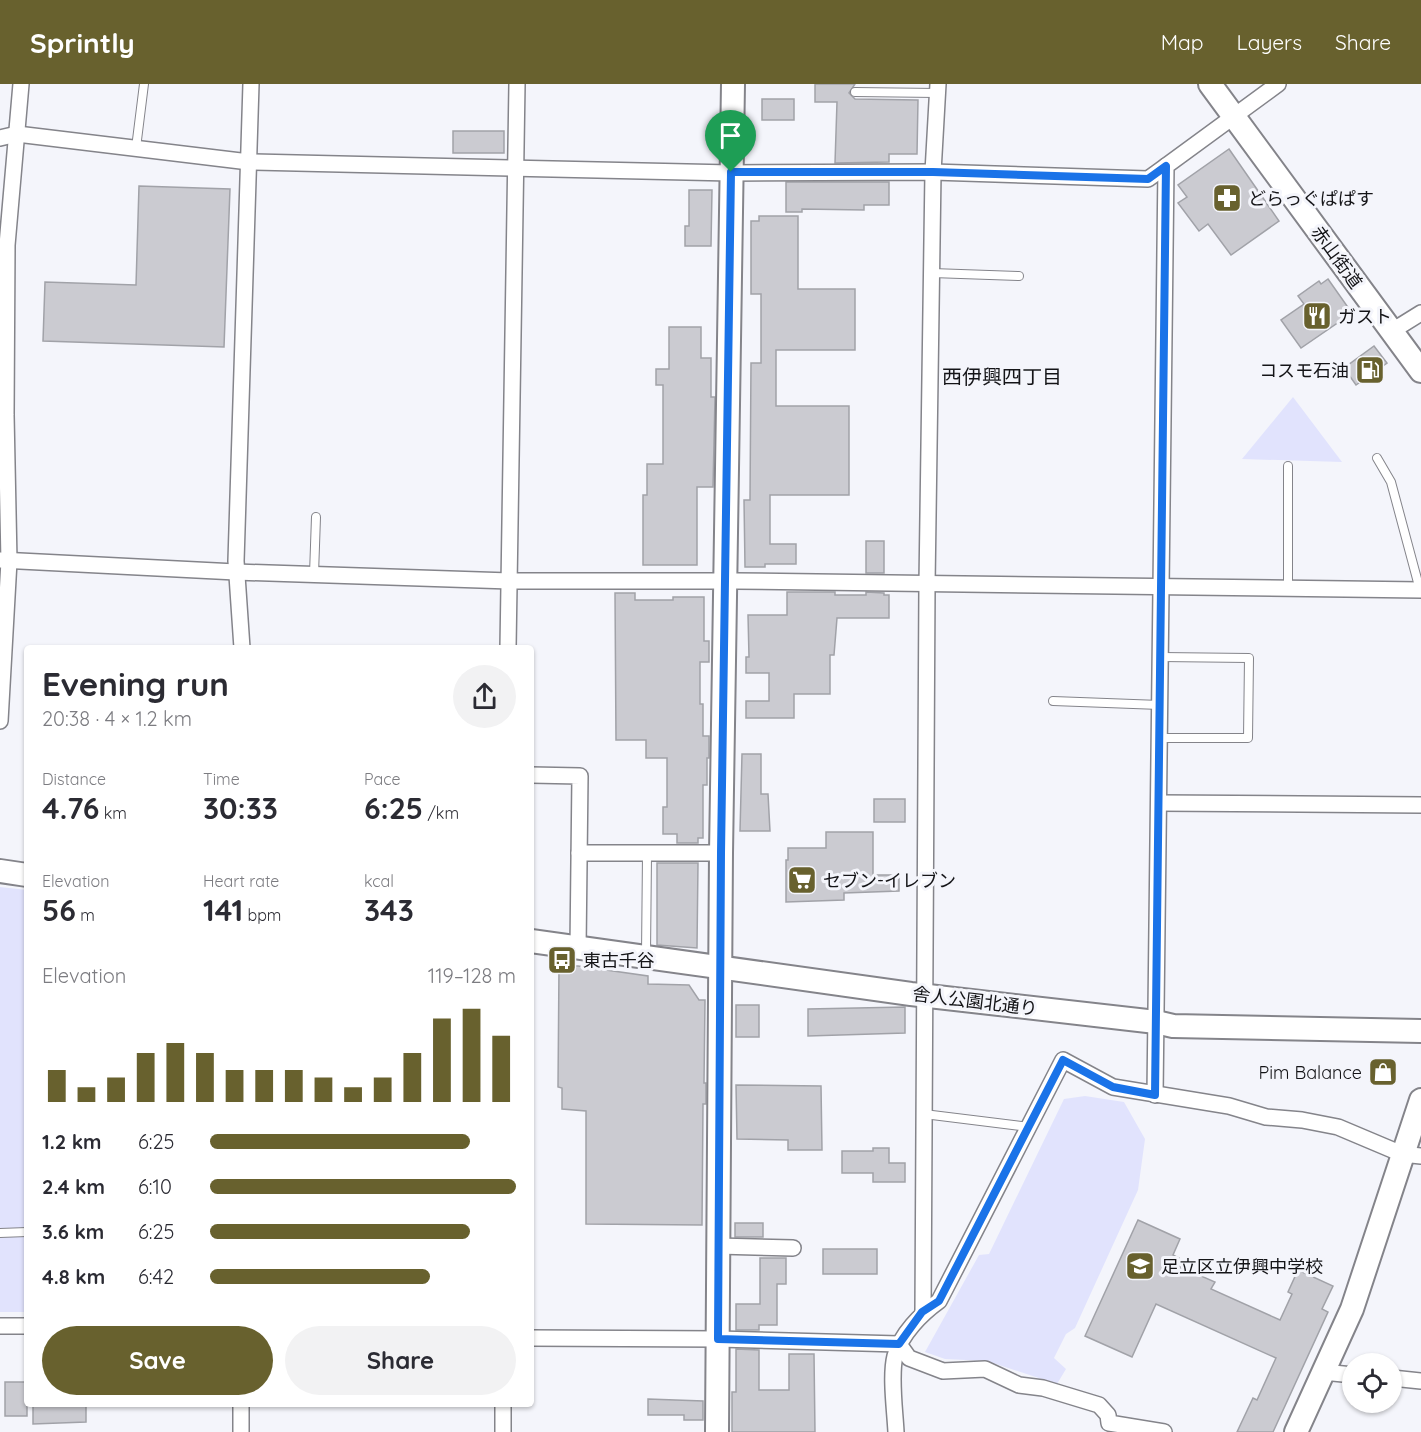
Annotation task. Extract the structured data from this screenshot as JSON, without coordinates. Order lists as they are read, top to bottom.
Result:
{
  "streets": {
    "street": ["赤山街道", "舎人公園北通り"]
  },
  "districts": ["西伊興四丁目"],
  "places": {
    "pharmacy": ["どらっぐぱぱす"],
    "restaurant": ["ガスト"],
    "fuel station": ["コスモ石油"],
    "supermarket": ["セブン-イレブン"],
    "bus stop": ["東古千谷"],
    "shop": ["Pim Balance"],
    "school or university": ["足立区立伊興中学校"]
  },
  "page": {
    "header": "Sprintly",
    "nav": ["Map", "Layers", "Share"],
    "heading": ["Evening run", "20:38 · 4 × 1.2 km"],
    "stats": [
      ["Distance", "4.76 km"],
      ["Time", "30:33"],
      ["Pace", "6:25 /km"],
      ["Elevation", "56 m"],
      ["Heart rate", "141 bpm"],
      ["kcal", "343"]
    ],
    "chart": ["Elevation", "119–128 m"],
    "list": [
      {
        "name": "1.2 km",
        "note": "6:25"
      },
      {
        "name": "2.4 km",
        "note": "6:10"
      },
      {
        "name": "3.6 km",
        "note": "6:25"
      },
      {
        "name": "4.8 km",
        "note": "6:42"
      }
    ],
    "buttons": ["Save", "Share"]
  }
}
